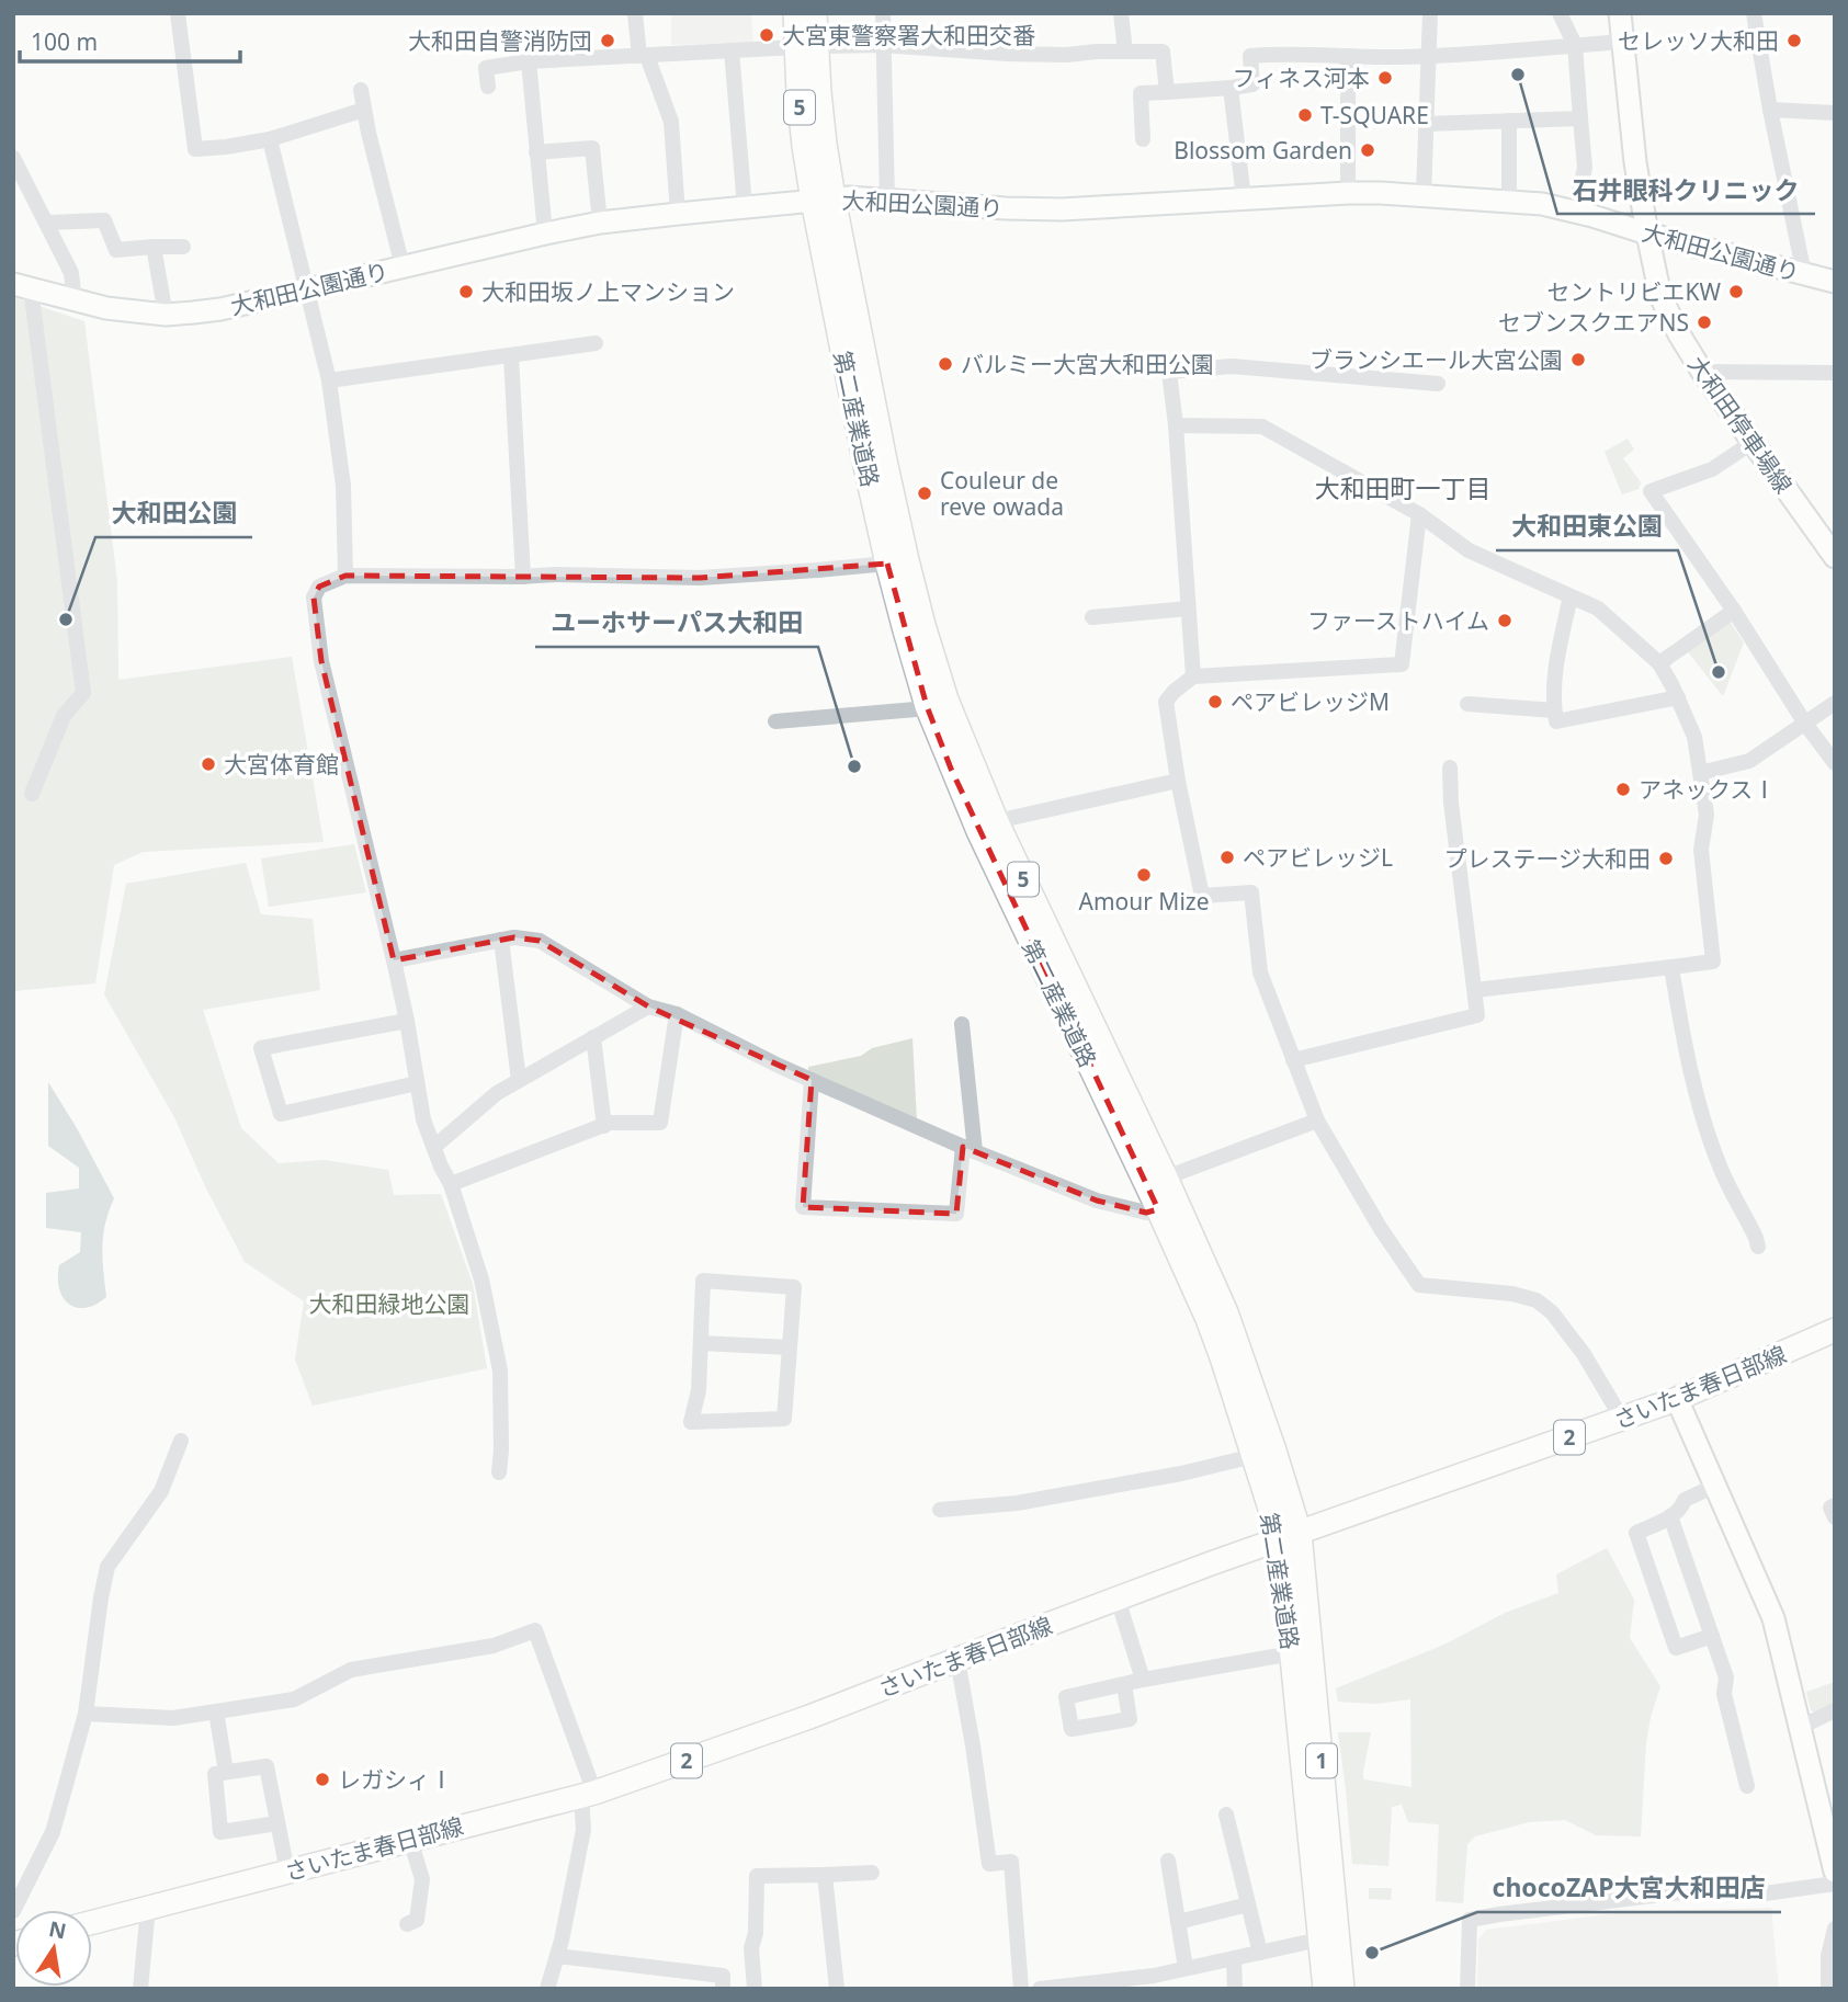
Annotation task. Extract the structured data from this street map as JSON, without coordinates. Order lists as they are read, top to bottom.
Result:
{
  "streets": {
    "main road": [
      "5",
      "第二産業道路",
      "さいたま春日部線",
      "2",
      "1"
    ],
    "street": ["大和田公園通り", "大和田停車場線"]
  },
  "crossings": [
    ["大和田公園通り", "第二産業道路"],
    ["大和田公園通り", "大和田停車場線"],
    ["第二産業道路", "さいたま春日部線"]
  ],
  "districts": ["大和田町一丁目"],
  "parks": ["大和田緑地公園"],
  "places": [
    "大宮東警察署大和田交番",
    "大和田自警消防団",
    "セレッソ大和田",
    "石井眼科クリニック",
    "フィネス河本",
    "T-SQUARE",
    "Blossom Garden",
    "大和田坂ノ上マンション",
    "セントリビエKW",
    "セブンスクエアNS",
    "ブランシエール大宮公園",
    "バルミー大宮大和田公園",
    "Couleur de reve owada",
    "大和田公園",
    "ファーストハイム",
    "大和田東公園",
    "ペアビレッジM",
    "大宮体育館",
    "ユーホサーパス大和田",
    "アネックスⅠ",
    "ペアビレッジL",
    "プレステージ大和田",
    "Amour Mize",
    "レガシィⅠ",
    "chocoZAP大宮大和田店"
  ],
  "scale_bar": "100 m",
  "north": "top"
}
